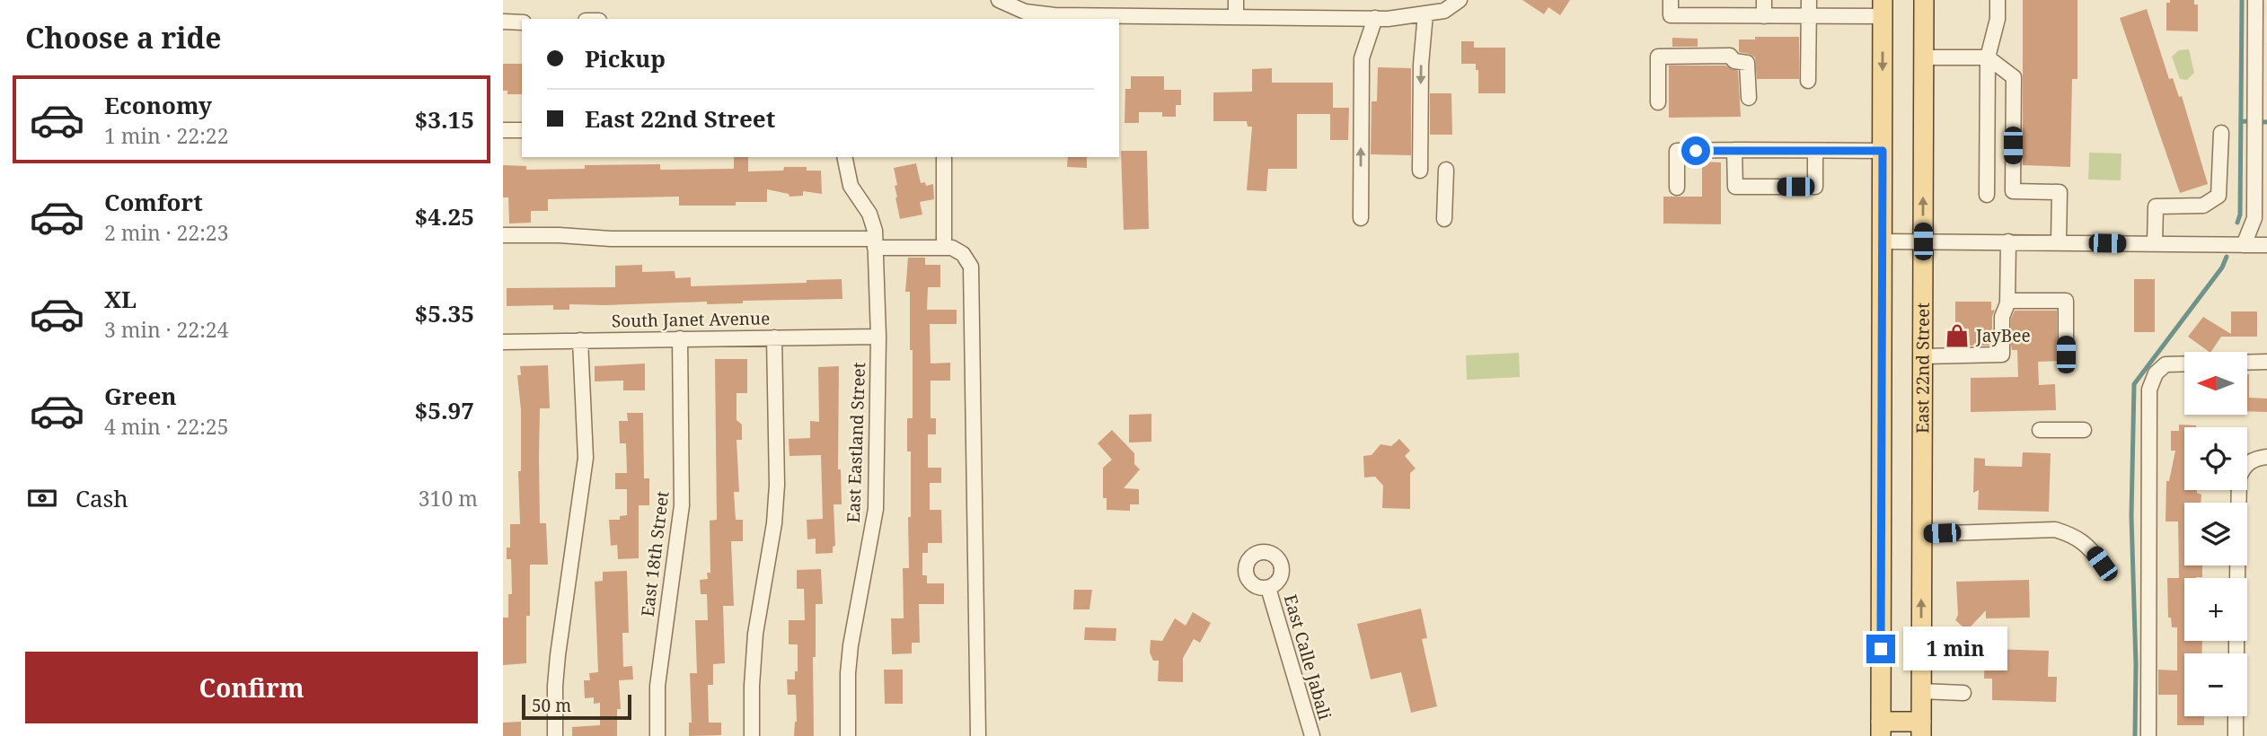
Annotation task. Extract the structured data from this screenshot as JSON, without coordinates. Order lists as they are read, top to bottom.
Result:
{
  "streets": {
    "main road": ["East 22nd Street"],
    "street": [
      "South Janet Avenue",
      "East Eastland Street",
      "East 18th Street",
      "East Calle Jabali"
    ]
  },
  "crossings": [
    ["South Janet Avenue", "East Eastland Street"],
    ["South Janet Avenue", "East 18th Street"]
  ],
  "places": {
    "shop": ["JayBee"]
  },
  "scale_bar": "50 m",
  "north": "left",
  "page": {
    "heading": "Choose a ride",
    "banner": ["Pickup", "East 22nd Street"],
    "list": [
      {
        "name": "Economy",
        "note": "1 min · 22:22",
        "value": "$3.15"
      },
      {
        "name": "Comfort",
        "note": "2 min · 22:23",
        "value": "$4.25"
      },
      {
        "name": "XL",
        "note": "3 min · 22:24",
        "value": "$5.35"
      },
      {
        "name": "Green",
        "note": "4 min · 22:25",
        "value": "$5.97"
      }
    ],
    "map_buttons": ["+", "−"],
    "pay": ["Cash", "310 m"],
    "bubble": "1 min",
    "buttons": "Confirm",
    "scale": "50 m"
  }
}
